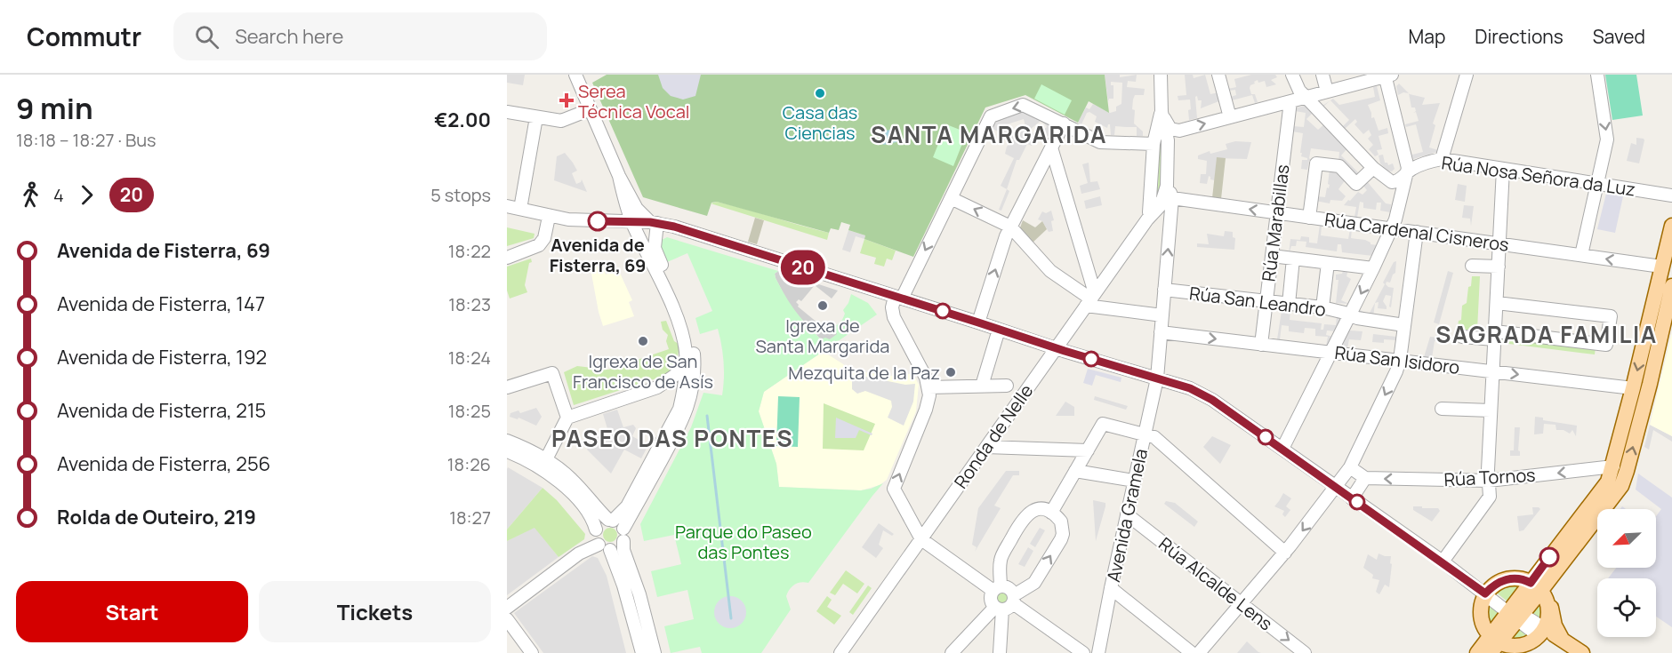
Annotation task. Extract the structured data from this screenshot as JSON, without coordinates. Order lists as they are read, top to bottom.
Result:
{
  "streets": {
    "street": [
      "Rúa Nosa Señora da Luz",
      "Rúa Marabillas",
      "Rúa Cardenal Cisneros",
      "Rúa San Leandro",
      "Rúa San Isidoro",
      "Ronda de Nelle",
      "Rúa Tornos",
      "Avenida Gramela",
      "Rúa Alcalde Lens"
    ]
  },
  "crossings": [
    ["Rúa Marabillas", "Rúa Cardenal Cisneros"],
    ["Rúa Marabillas", "Rúa San Leandro"],
    ["Rúa Marabillas", "Rúa San Isidoro"],
    ["Rúa Cardenal Cisneros", "Ronda de Nelle"],
    ["Rúa Cardenal Cisneros", "Avenida Gramela"],
    ["Rúa San Leandro", "Avenida Gramela"],
    ["Rúa San Isidoro", "Avenida Gramela"],
    ["Ronda de Nelle", "Avenida Gramela"],
    ["Avenida Gramela", "Rúa Alcalde Lens"]
  ],
  "one_way": ["Rúa Tornos", "Rúa Alcalde Lens"],
  "districts": ["SANTA MARGARIDA", "SAGRADA FAMILIA", "PASEO DAS PONTES"],
  "parks": ["Parque do Paseo das Pontes"],
  "places": {
    "other": [
      "Casa das Ciencias",
      "Avenida de Fisterra, 69",
      "Igrexa de Santa Margarida",
      "Igrexa de San Francisco de Asís",
      "Mezquita de la Paz"
    ],
    "health": ["Serea Técnica Vocal"]
  },
  "lines": ["bus line 20"],
  "north": "bottom left",
  "page": {
    "header": "Commutr",
    "search": "Search here",
    "nav": ["Map", "Directions", "Saved"],
    "heading": ["9 min", "18:18 – 18:27 · Bus", "€2.00"],
    "on_map": "20",
    "legs": ["4", "20", "5 stops"],
    "list": [
      {
        "name": "Avenida de Fisterra, 69",
        "value": "18:22"
      },
      {
        "name": "Avenida de Fisterra, 147",
        "value": "18:23"
      },
      {
        "name": "Avenida de Fisterra, 192",
        "value": "18:24"
      },
      {
        "name": "Avenida de Fisterra, 215",
        "value": "18:25"
      },
      {
        "name": "Avenida de Fisterra, 256",
        "value": "18:26"
      },
      {
        "name": "Rolda de Outeiro, 219",
        "value": "18:27"
      }
    ],
    "buttons": ["Start", "Tickets"]
  }
}
